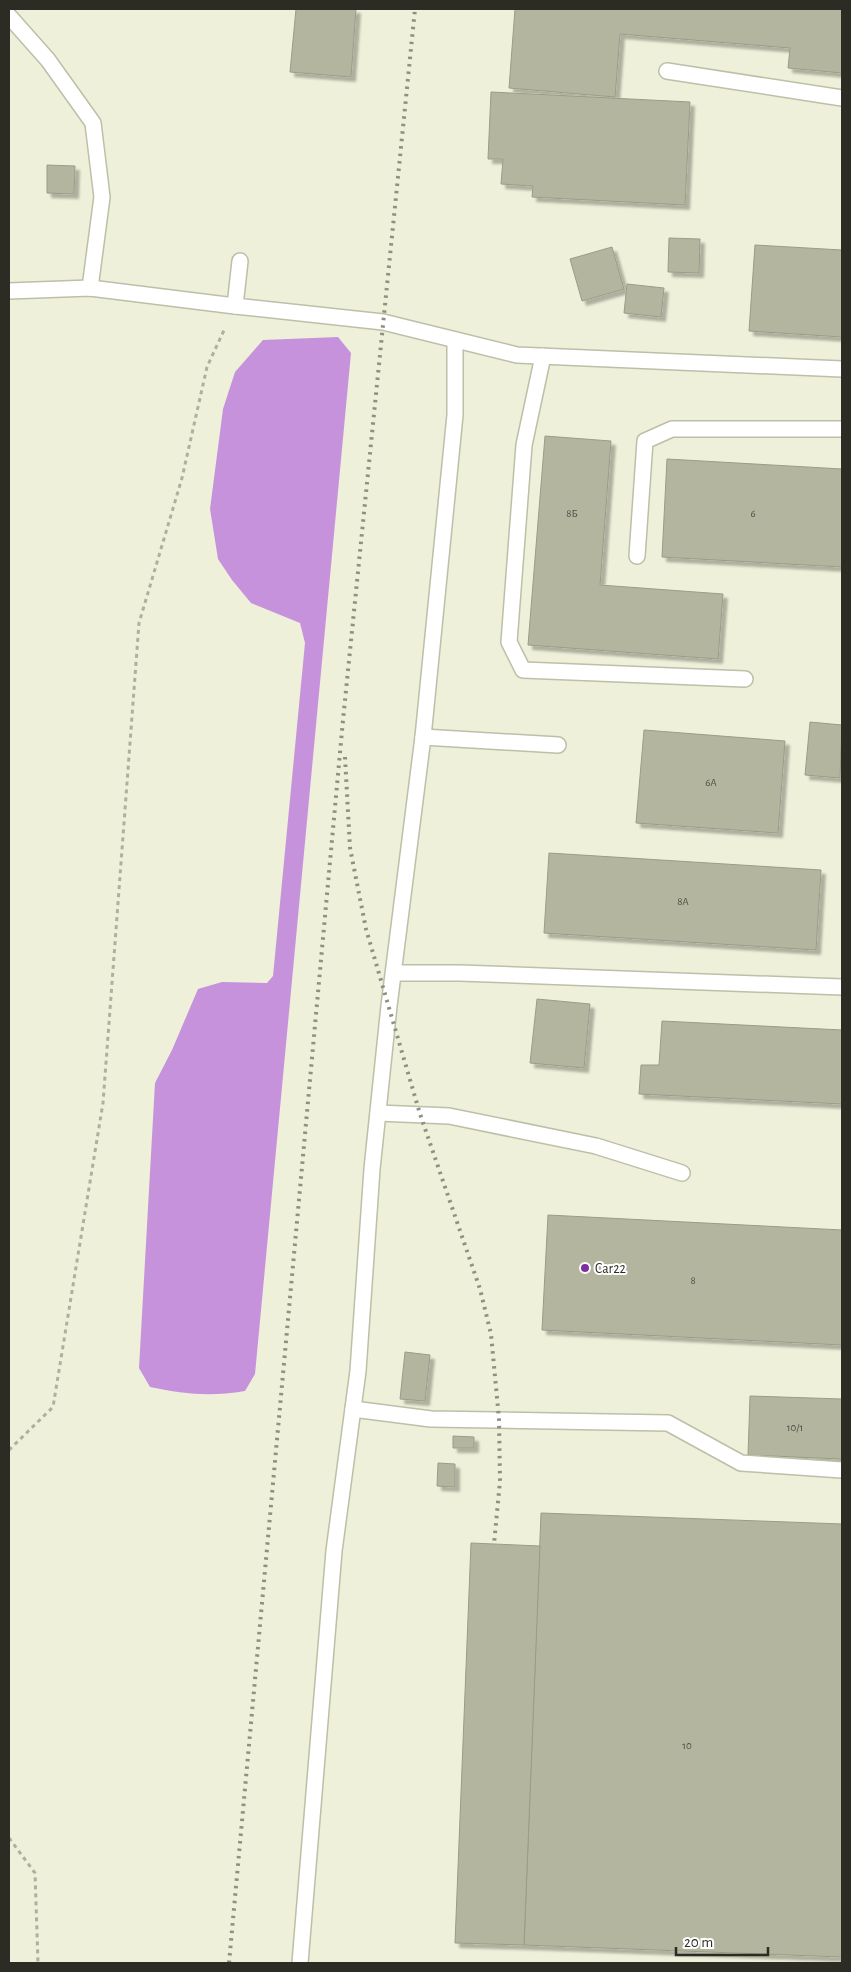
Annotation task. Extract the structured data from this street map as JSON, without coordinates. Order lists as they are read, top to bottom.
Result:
{
  "places": ["Car22"],
  "house_numbers": [
    "8Б",
    "6",
    "6А",
    "8А",
    "8",
    "10/1",
    "10"
  ],
  "scale_bar": "20 m"
}
